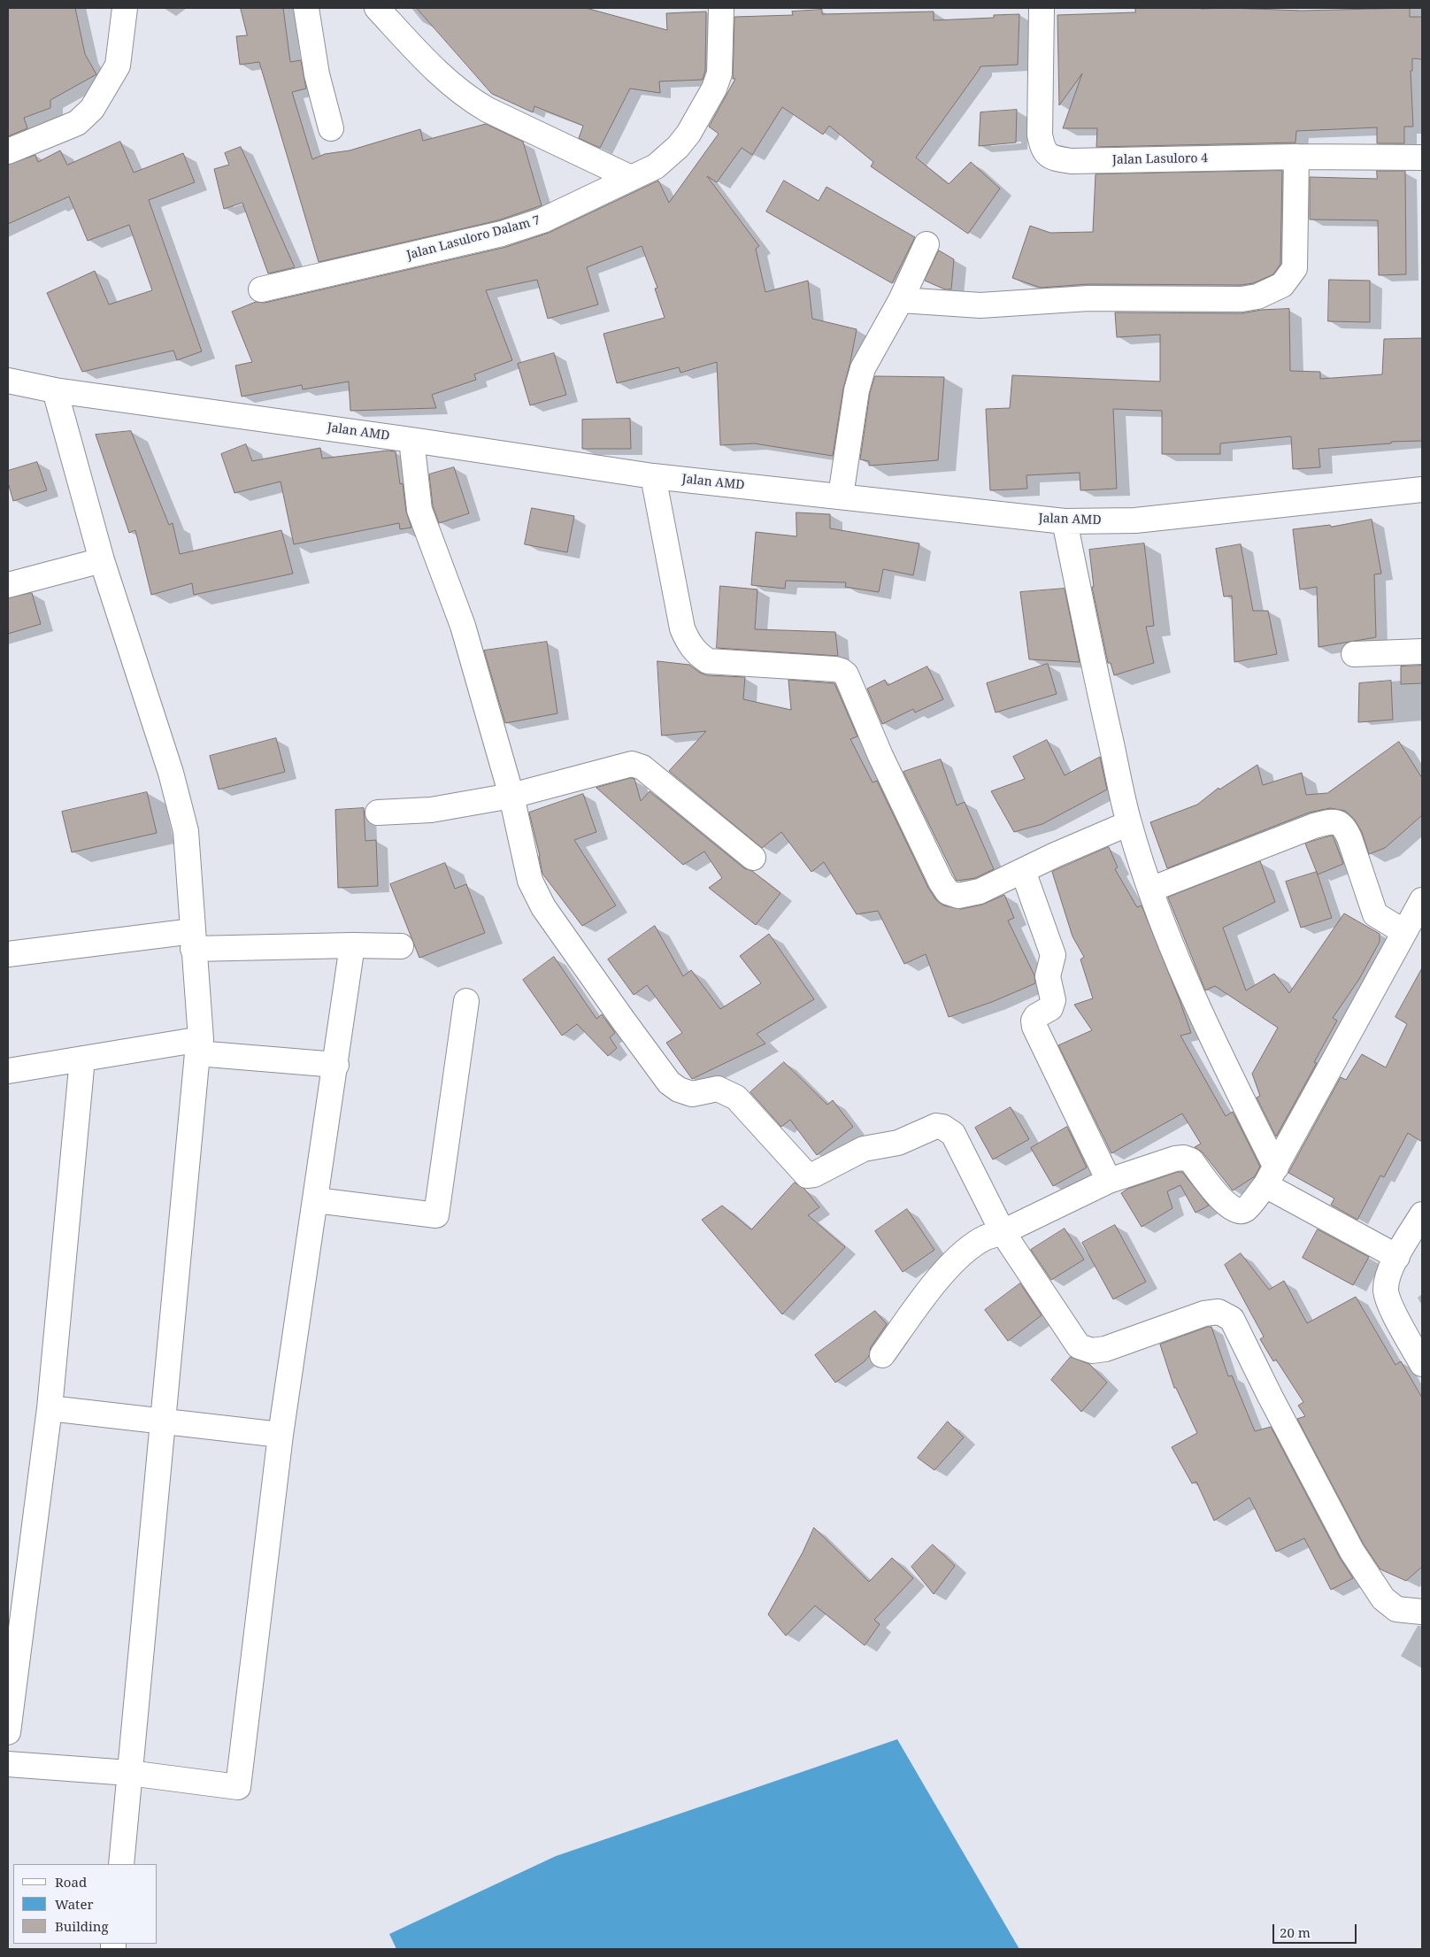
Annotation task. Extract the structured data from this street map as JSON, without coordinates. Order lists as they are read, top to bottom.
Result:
{
  "streets": {
    "street": ["Jalan Lasuloro 4", "Jalan Lasuloro Dalam 7", "Jalan AMD"]
  },
  "legend": ["Road", "Water", "Building"],
  "scale_bar": "20 m"
}
